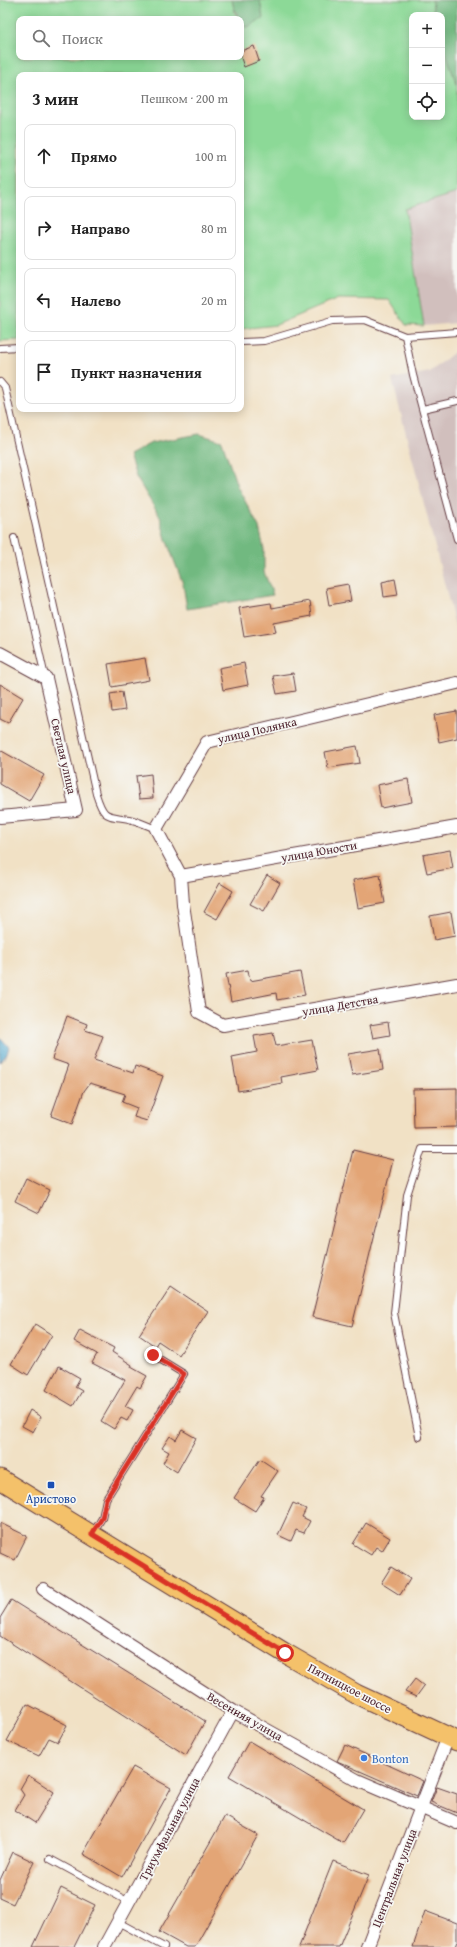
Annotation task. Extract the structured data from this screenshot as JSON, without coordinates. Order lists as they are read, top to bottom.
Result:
{
  "streets": {
    "main road": ["Пятницкое шоссе"],
    "street": [
      "улица Полянка",
      "Светлая улица",
      "улица Юности",
      "улица Детства",
      "Весенняя улица",
      "Триумфальная улица",
      "Центральная улица"
    ]
  },
  "crossings": [
    ["улица Юности", "улица Детства"],
    ["Пятницкое шоссе", "Центральная улица"],
    ["Весенняя улица", "Триумфальная улица"],
    ["Весенняя улица", "Центральная улица"]
  ],
  "places": {
    "transit": ["Аристово"],
    "other": ["Bonton"]
  },
  "page": {
    "map_buttons": ["+", "−"],
    "search": "Поиск",
    "heading": ["3 мин", "Пешком · 200 m"],
    "list": [
      ["Прямо", "100 m"],
      ["Направо", "80 m"],
      ["Налево", "20 m"],
      "Пункт назначения"
    ]
  }
}
